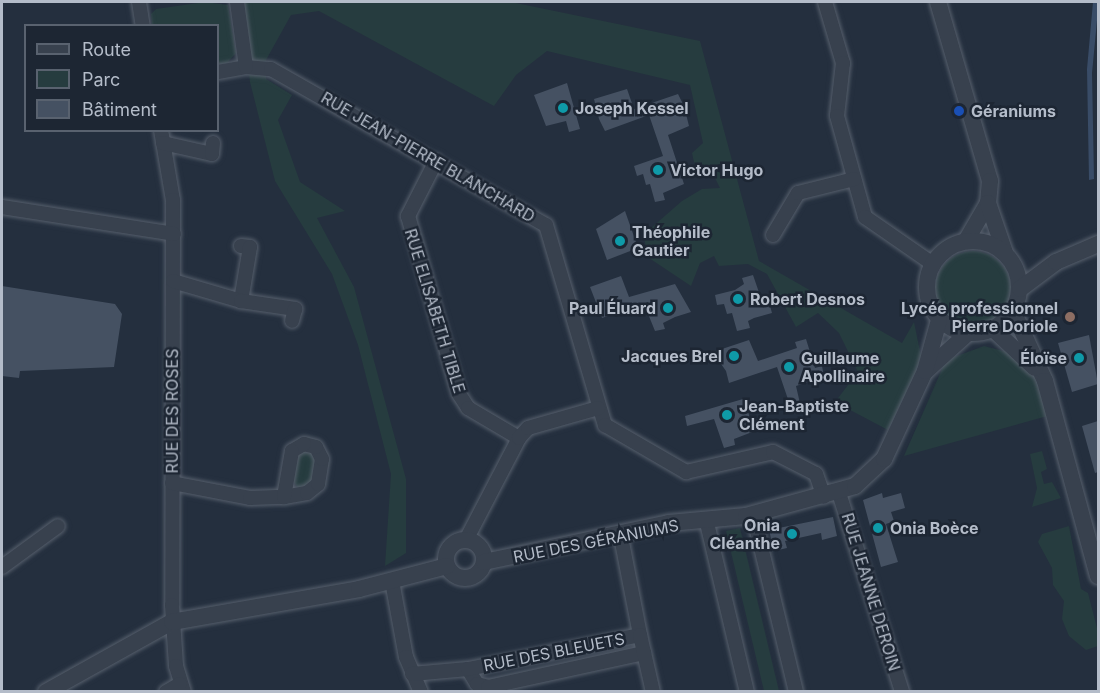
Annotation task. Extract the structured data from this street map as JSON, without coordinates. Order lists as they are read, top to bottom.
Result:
{
  "streets": {
    "street": [
      "RUE JEAN-PIERRE BLANCHARD",
      "RUE ELISABETH TIBLE",
      "RUE DES ROSES",
      "RUE DES GÉRANIUMS",
      "RUE JEANNE DEROIN",
      "RUE DES BLEUETS"
    ]
  },
  "crossings": [
    ["RUE JEAN-PIERRE BLANCHARD", "RUE ELISABETH TIBLE"],
    ["RUE JEAN-PIERRE BLANCHARD", "RUE DES GÉRANIUMS"],
    ["RUE JEAN-PIERRE BLANCHARD", "RUE JEANNE DEROIN"],
    ["RUE DES GÉRANIUMS", "RUE JEANNE DEROIN"],
    ["RUE DES GÉRANIUMS", "RUE DES BLEUETS"]
  ],
  "places": [
    "Joseph Kessel",
    "Géraniums",
    "Victor Hugo",
    "Théophile Gautier",
    "Robert Desnos",
    "Paul Éluard",
    "Lycée professionnel Pierre Doriole",
    "Jacques Brel",
    "Éloïse",
    "Guillaume Apollinaire",
    "Jean-Baptiste Clément",
    "Onia Boèce",
    "Onia Cléanthe"
  ],
  "legend": ["Route", "Parc", "Bâtiment"]
}
